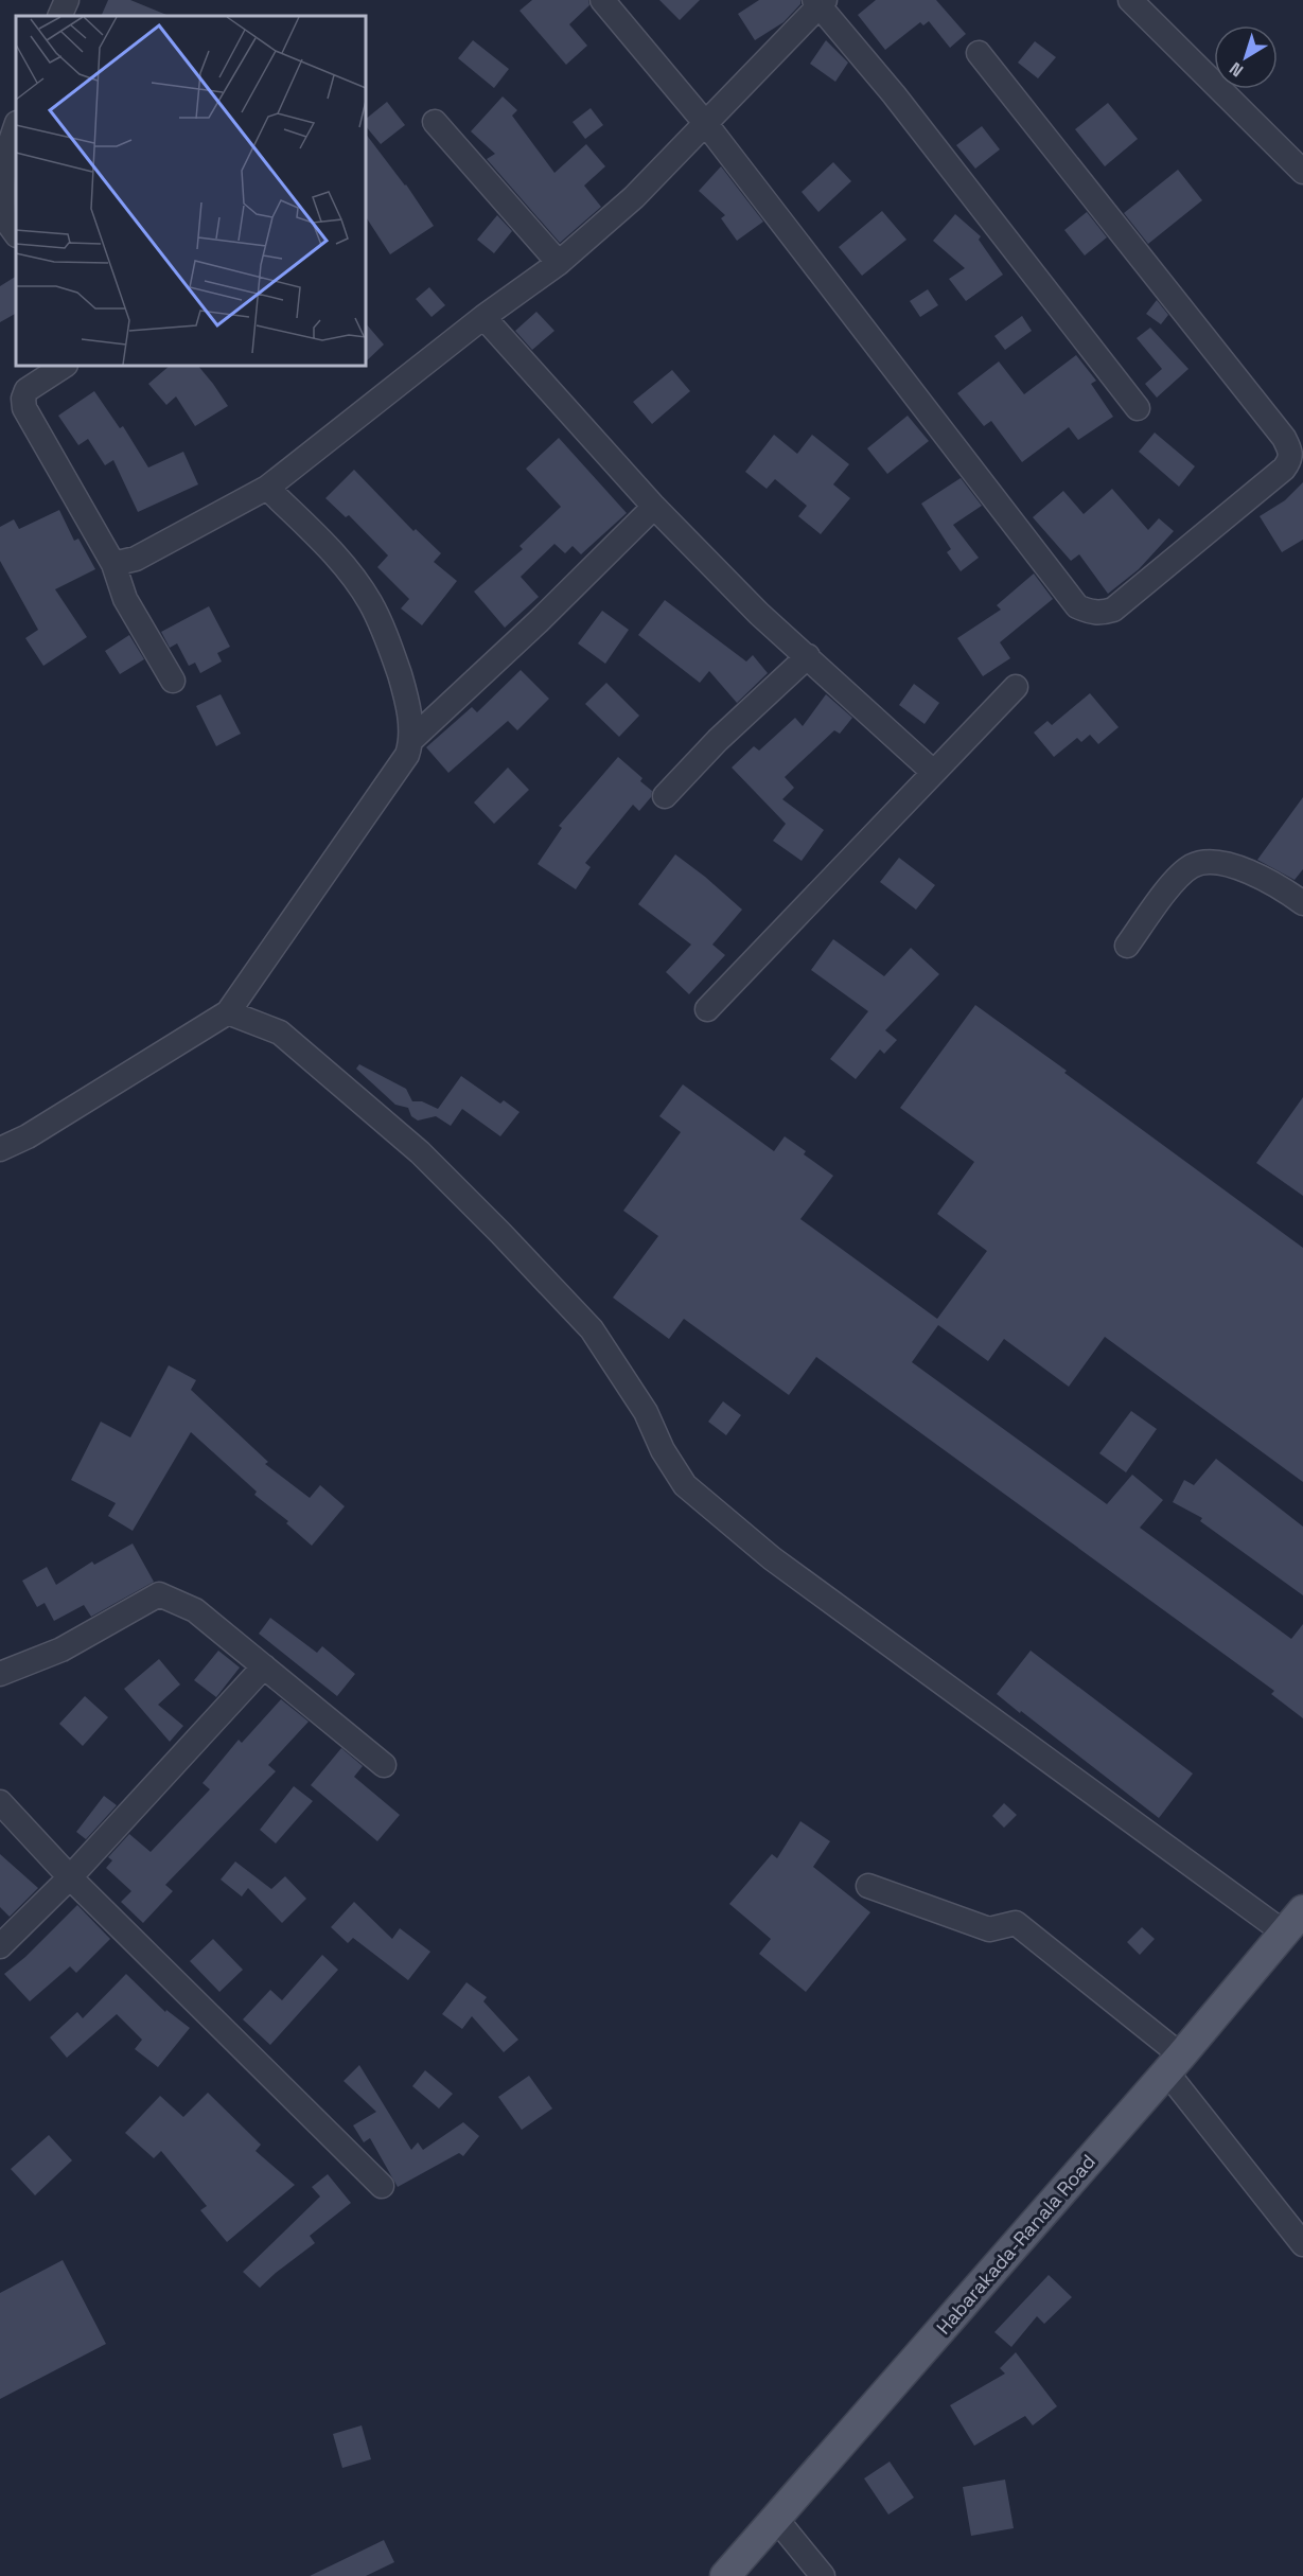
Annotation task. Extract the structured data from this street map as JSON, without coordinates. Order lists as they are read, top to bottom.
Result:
{
  "streets": {
    "main road": ["Habarakada-Ranala Road"]
  },
  "north": "bottom left"
}
